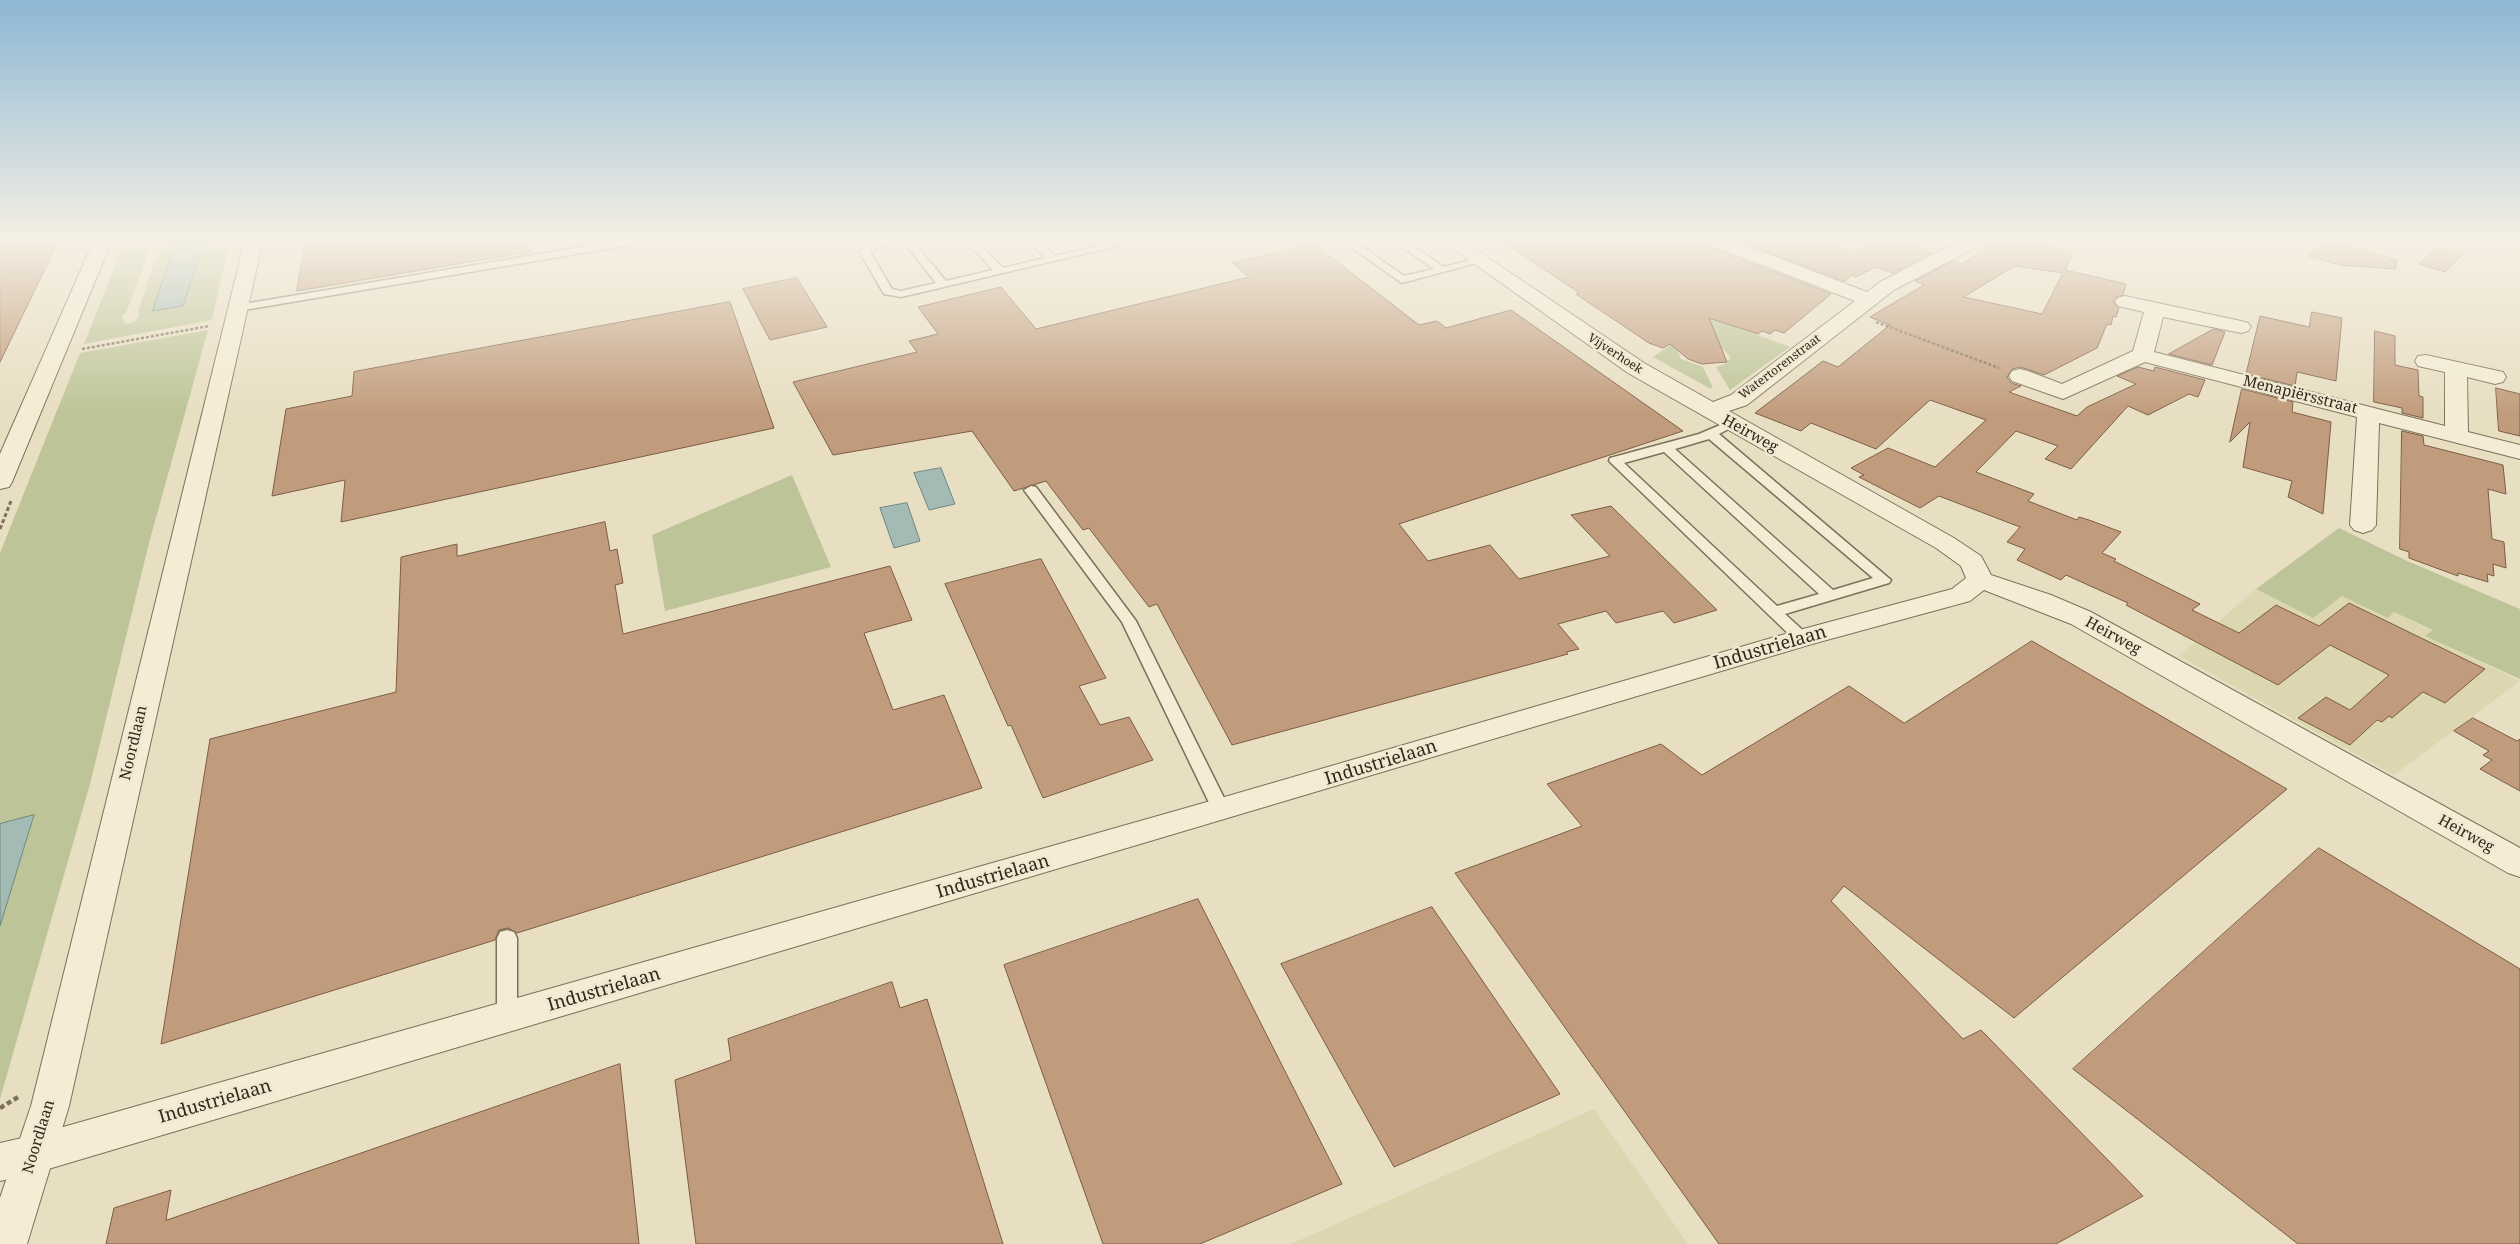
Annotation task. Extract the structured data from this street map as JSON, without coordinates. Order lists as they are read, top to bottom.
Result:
{
  "streets": {
    "street": [
      "Vijverhoek",
      "Watertorenstraat",
      "Menapiërsstraat",
      "Heirweg",
      "Industrielaan",
      "Noordlaan"
    ]
  },
  "crossings": [
    ["Vijverhoek", "Watertorenstraat"],
    ["Vijverhoek", "Heirweg"],
    ["Watertorenstraat", "Heirweg"],
    ["Heirweg", "Industrielaan"],
    ["Industrielaan", "Noordlaan"]
  ]
}
